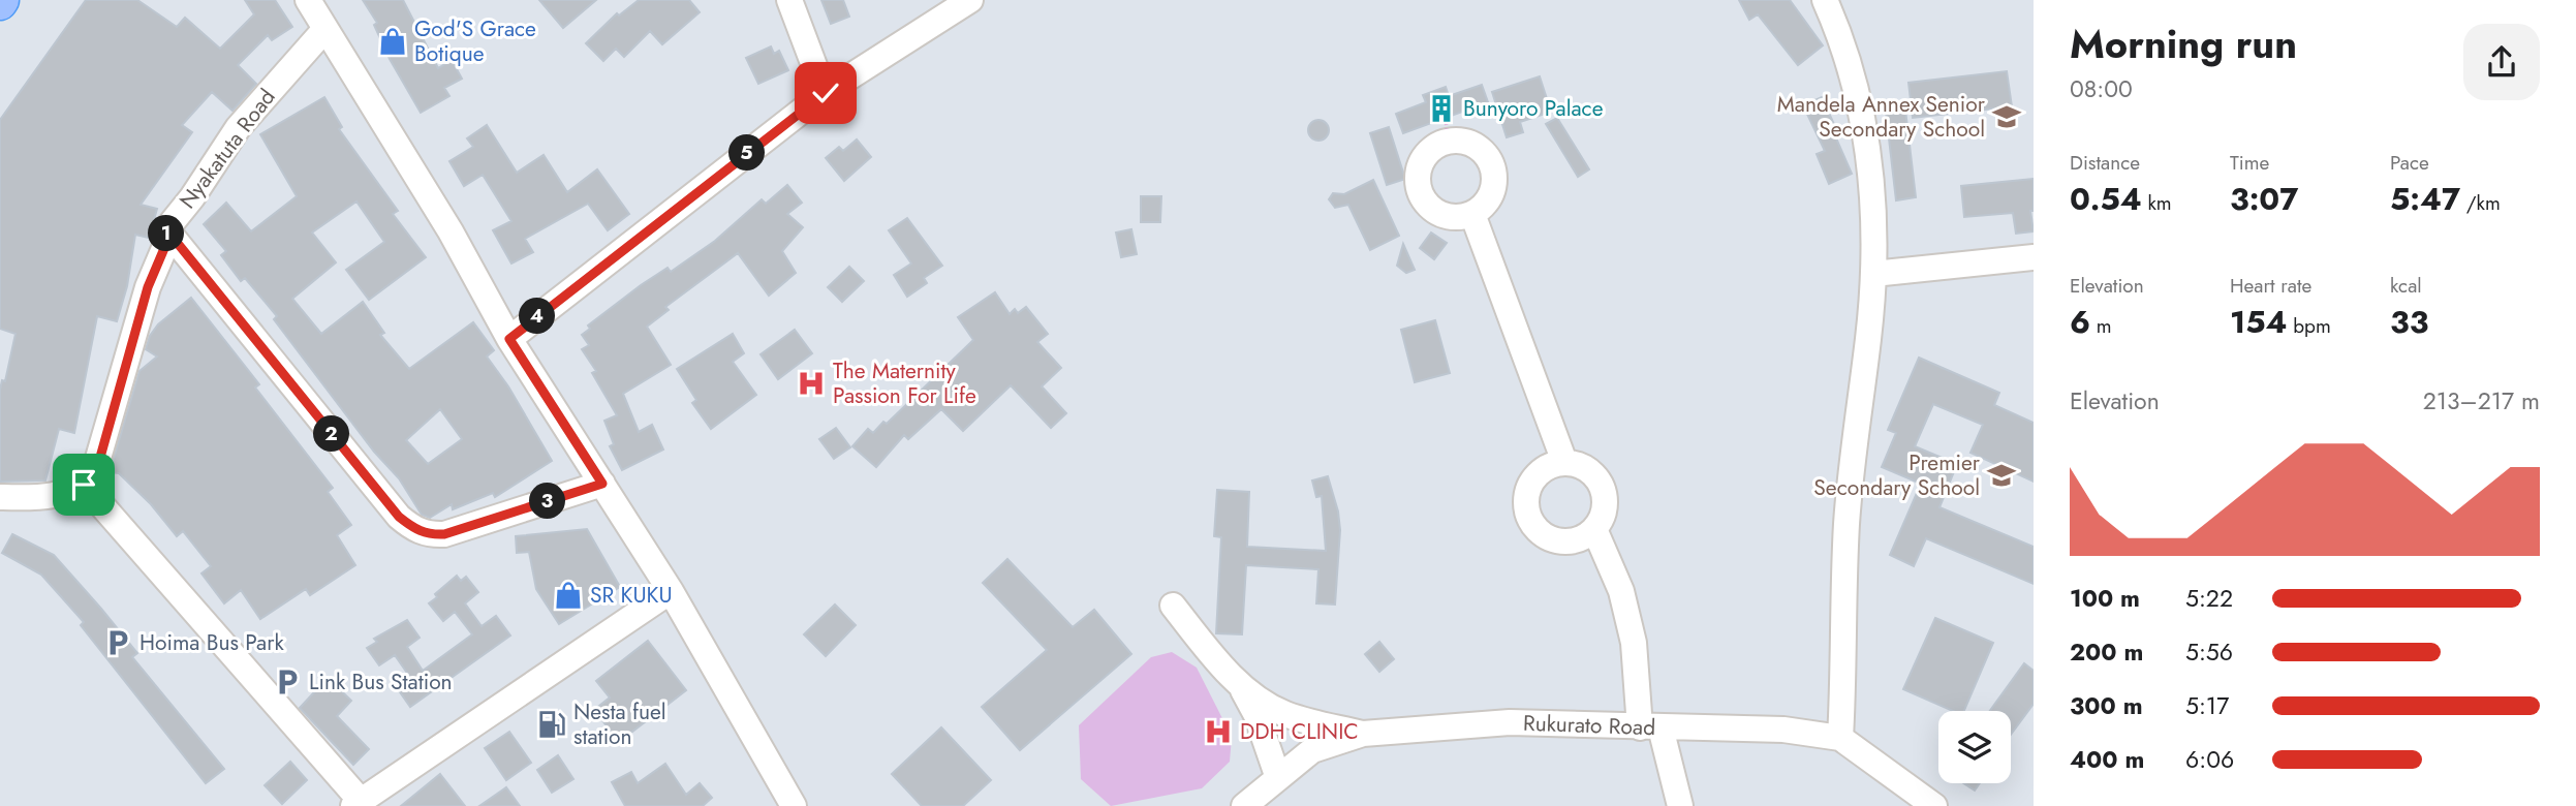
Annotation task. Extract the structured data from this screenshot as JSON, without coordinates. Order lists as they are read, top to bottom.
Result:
{
  "streets": {
    "street": ["Nyakatuta Road", "Rukurato Road"]
  },
  "places": {
    "shop": ["God'S Grace Botique", "SR KUKU"],
    "building": ["Bunyoro Palace"],
    "school or university": ["Mandela Annex Senior Secondary School", "Premier Secondary School"],
    "hospital": ["The Maternity Passion For Life", "DDH CLINIC"],
    "parking": ["Hoima Bus Park", "Link Bus Station"],
    "fuel station": ["Nesta fuel station"]
  },
  "page": {
    "heading": ["Morning run", "08:00"],
    "stats": [
      ["Distance", "0.54 km"],
      ["Time", "3:07"],
      ["Pace", "5:47 /km"],
      ["Elevation", "6 m"],
      ["Heart rate", "154 bpm"],
      ["kcal", "33"]
    ],
    "pins": [
      "5",
      "1",
      "4",
      "2",
      "3"
    ],
    "chart": ["Elevation", "213–217 m"],
    "list": [
      {
        "name": "100 m",
        "note": "5:22"
      },
      {
        "name": "200 m",
        "note": "5:56"
      },
      {
        "name": "300 m",
        "note": "5:17"
      },
      {
        "name": "400 m",
        "note": "6:06"
      }
    ]
  }
}
